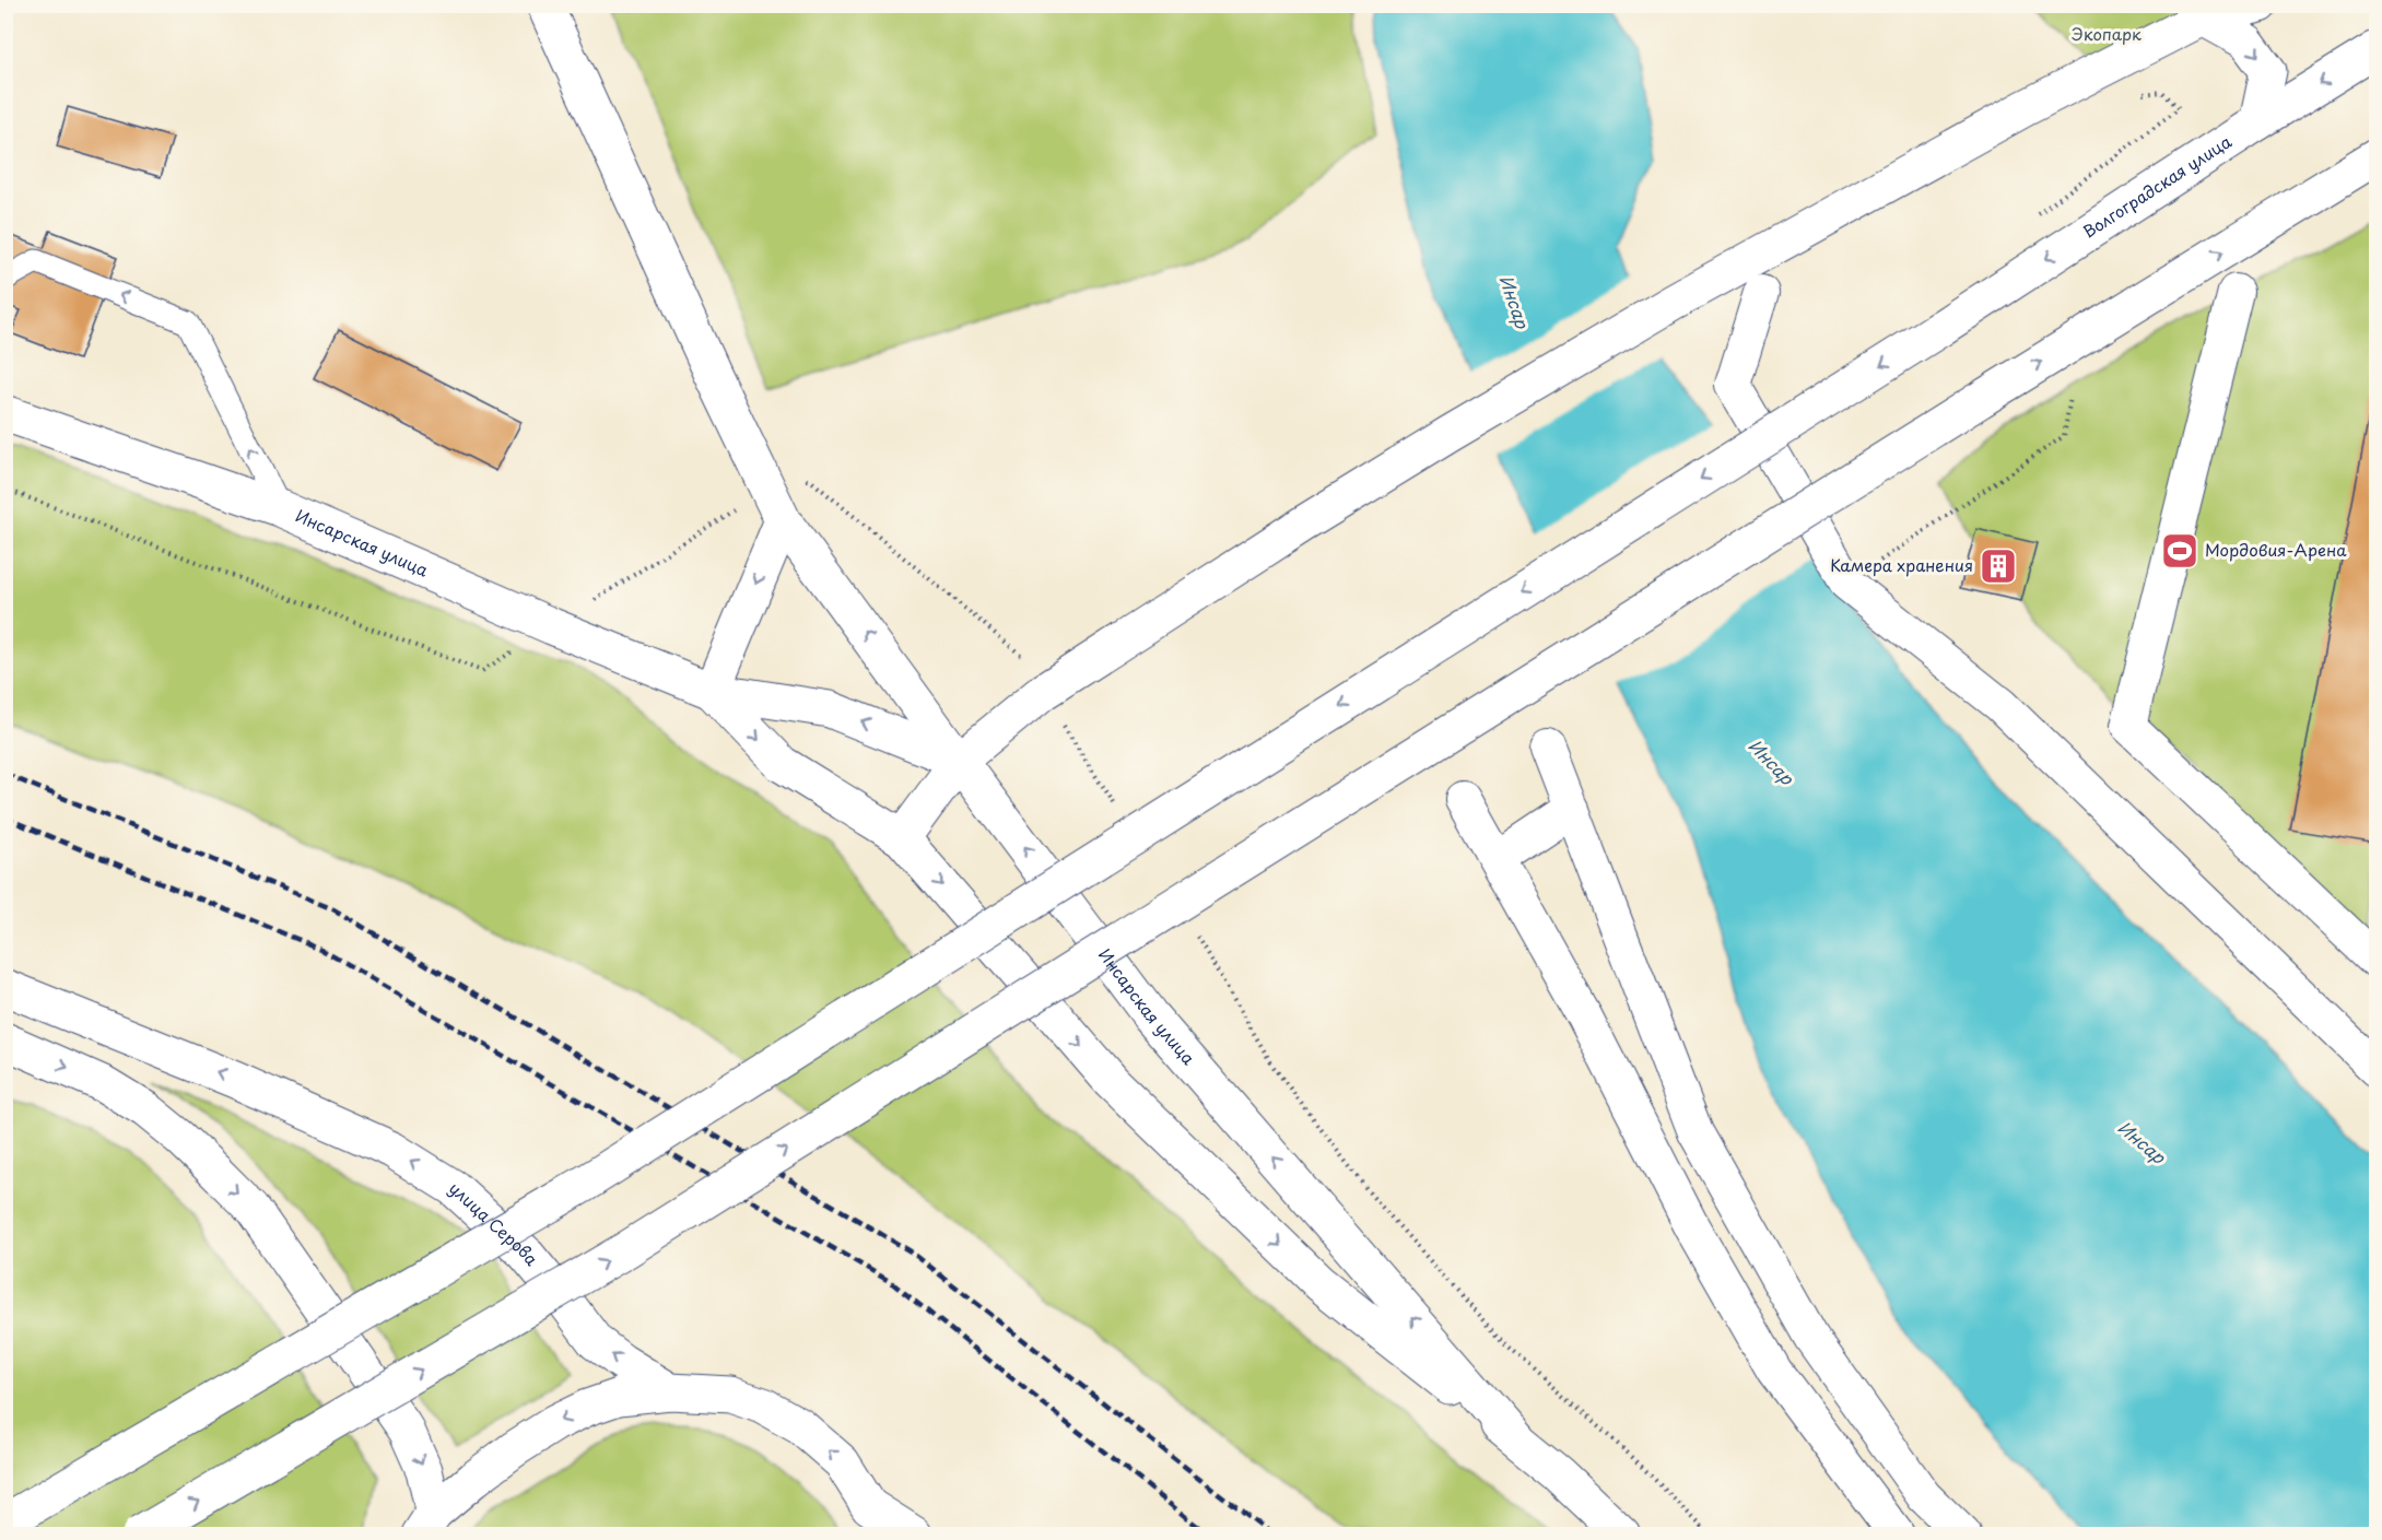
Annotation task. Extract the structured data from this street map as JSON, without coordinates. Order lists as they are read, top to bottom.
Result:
{
  "streets": {
    "street": ["Волгоградская улица", "Инсарская улица", "улица Серова"]
  },
  "water": ["Инсар"],
  "parks": ["Экопарк"],
  "places": {
    "sports": ["Мордовия-Арена"],
    "building": ["Камера хранения"]
  }
}
